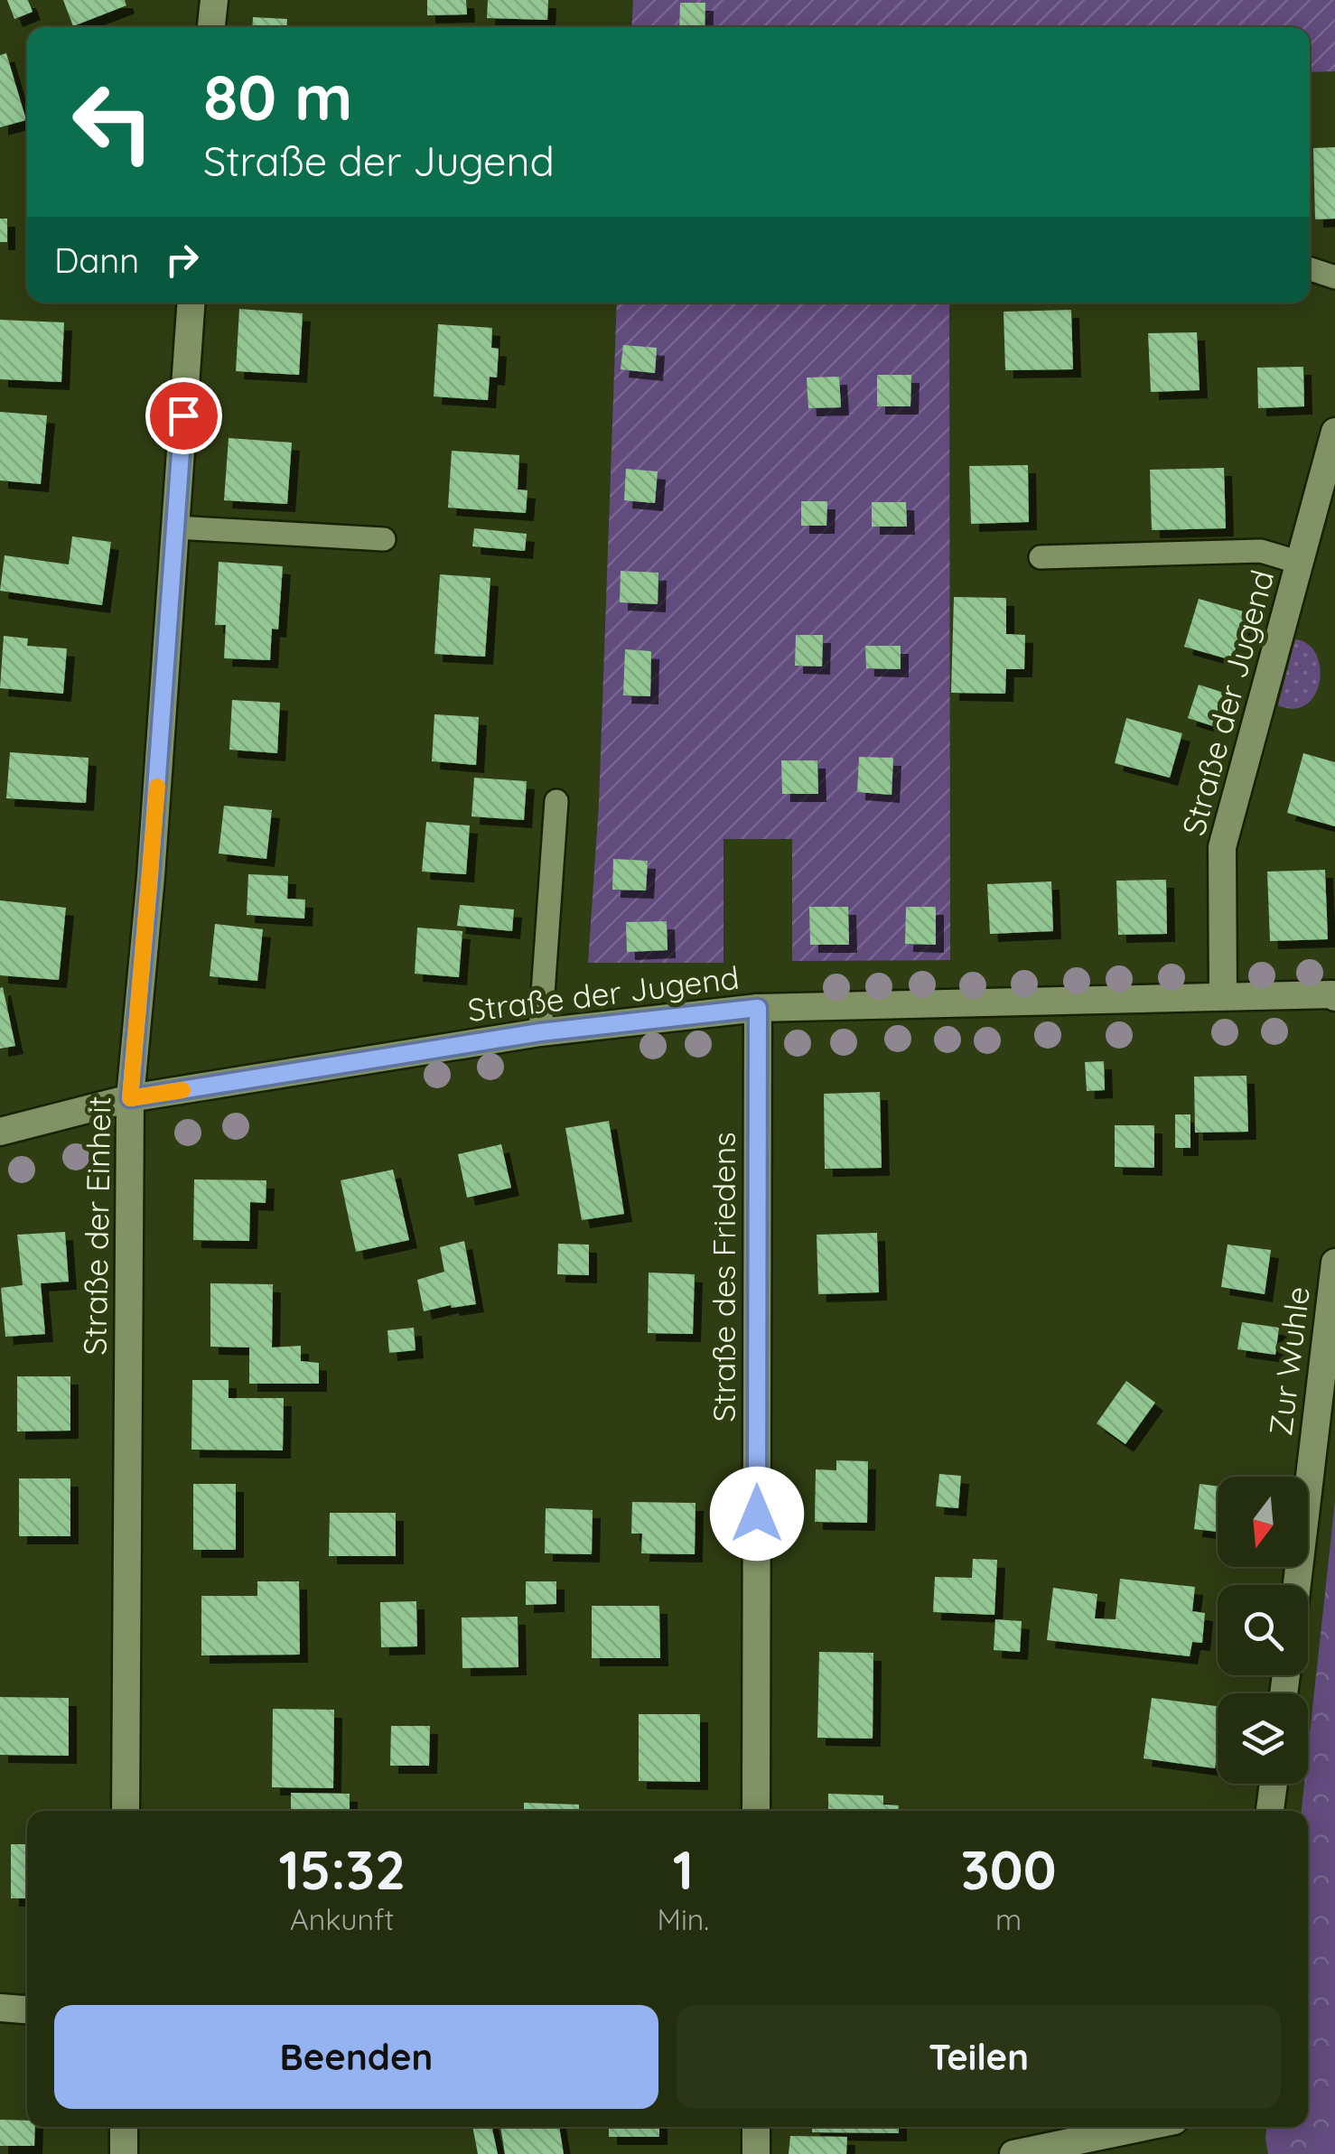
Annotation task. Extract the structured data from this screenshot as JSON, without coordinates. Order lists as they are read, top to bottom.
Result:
{
  "streets": {
    "street": [
      "Straße der Jugend",
      "Straße der Einheit",
      "Straße des Friedens",
      "Zur Wuhle"
    ]
  },
  "crossings": [
    ["Straße der Jugend", "Straße der Einheit"],
    ["Straße der Jugend", "Straße des Friedens"]
  ],
  "north": "bottom",
  "page": {
    "turn": ["80 m", "Straße der Jugend"],
    "then": "Dann",
    "eta": [
      "15:32",
      "Ankunft",
      "1",
      "Min.",
      "300",
      "m"
    ],
    "buttons": ["Beenden", "Teilen"]
  }
}
